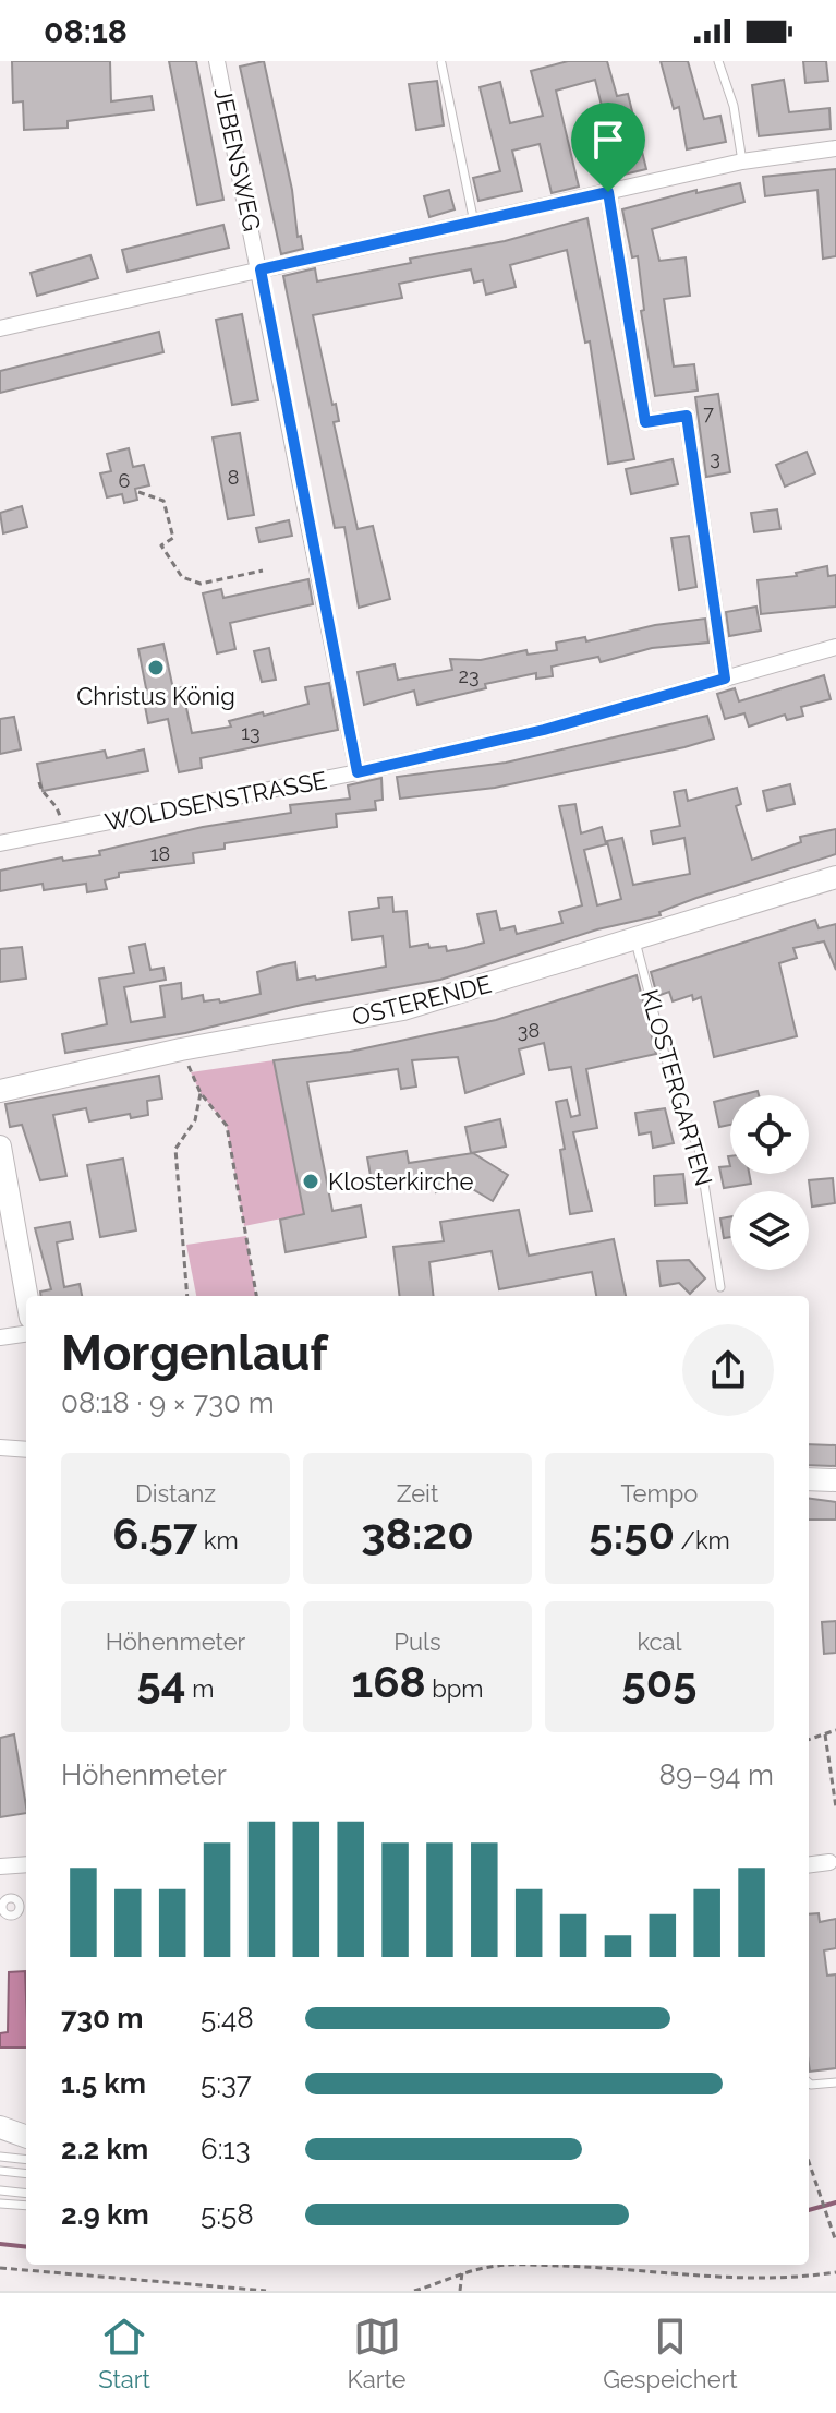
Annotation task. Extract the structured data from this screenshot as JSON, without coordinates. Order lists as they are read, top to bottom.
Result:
{
  "streets": {
    "main road": ["OSTERENDE"],
    "street": ["JEBENSWEG", "WOLDSENSTRASSE"],
    "lane": ["KLOSTERGARTEN"]
  },
  "crossings": [
    ["JEBENSWEG", "WOLDSENSTRASSE"],
    ["OSTERENDE", "KLOSTERGARTEN"]
  ],
  "places": ["Christus König", "Klosterkirche"],
  "house_numbers": [
    "7",
    "3",
    "8",
    "6",
    "23",
    "13",
    "18",
    "38"
  ],
  "page": {
    "status": "08:18",
    "heading": ["Morgenlauf", "08:18 · 9 × 730 m"],
    "stats": [
      ["Distanz", "6.57 km"],
      ["Zeit", "38:20"],
      ["Tempo", "5:50 /km"],
      ["Höhenmeter", "54 m"],
      ["Puls", "168 bpm"],
      ["kcal", "505"]
    ],
    "chart": ["Höhenmeter", "89–94 m"],
    "list": [
      {
        "name": "730 m",
        "note": "5:48"
      },
      {
        "name": "1.5 km",
        "note": "5:37"
      },
      {
        "name": "2.2 km",
        "note": "6:13"
      },
      {
        "name": "2.9 km",
        "note": "5:58"
      }
    ],
    "tabs": ["Start", "Karte", "Gespeichert"]
  }
}
